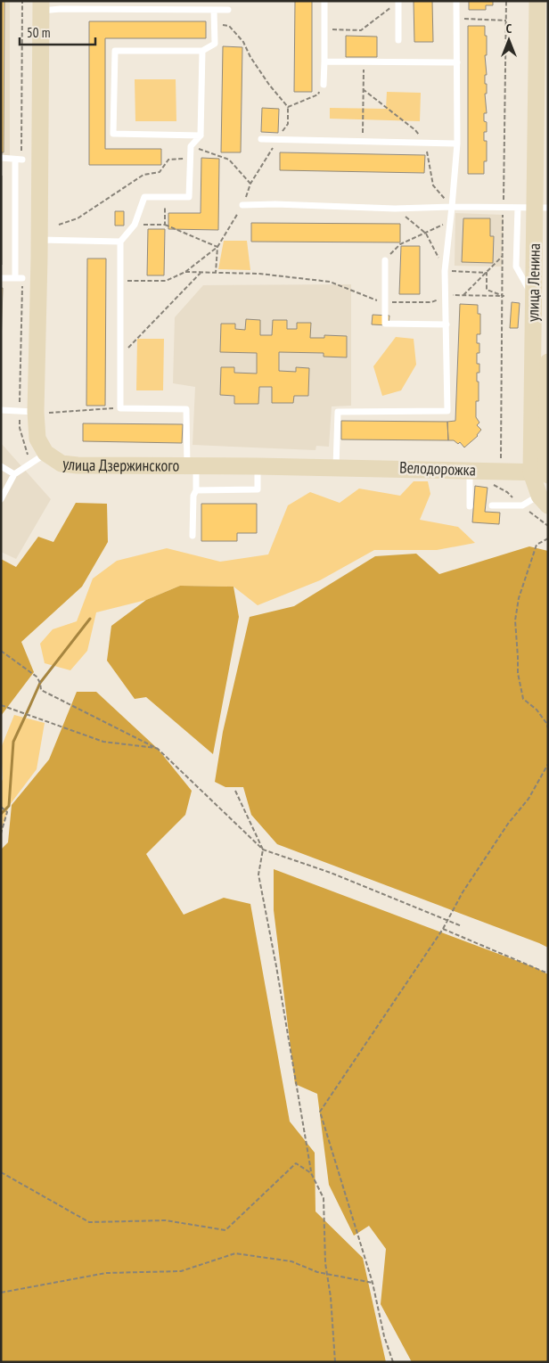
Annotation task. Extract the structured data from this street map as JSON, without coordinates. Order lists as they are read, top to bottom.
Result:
{
  "streets": {
    "main road": ["улица Ленина", "улица Дзержинского"],
    "path": ["Велодорожка"]
  },
  "crossings": [
    ["улица Ленина", "улица Дзержинского"],
    ["улица Дзержинского", "Велодорожка"]
  ],
  "scale_bar": "50 m",
  "north": "top"
}
